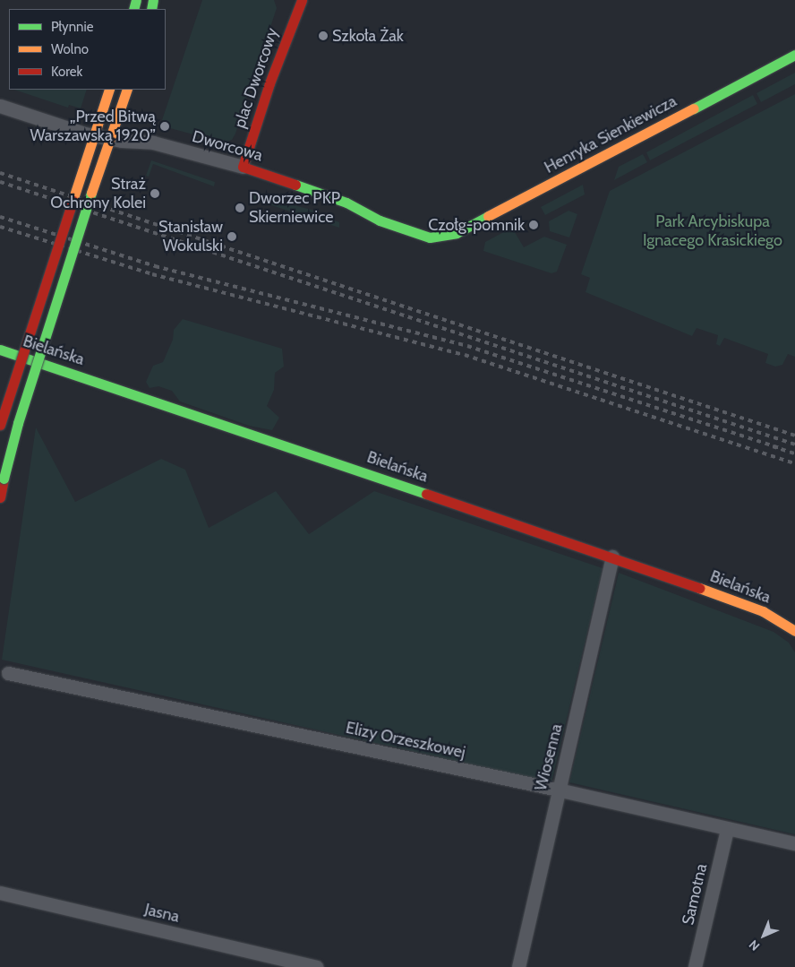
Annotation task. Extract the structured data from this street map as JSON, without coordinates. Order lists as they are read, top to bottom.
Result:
{
  "streets": {
    "street": [
      "plac Dworcowy",
      "Henryka Sienkiewicza",
      "Dworcowa",
      "Bielańska",
      "Elizy Orzeszkowej",
      "Wiosenna",
      "Samotna",
      "Jasna"
    ]
  },
  "crossings": [
    ["plac Dworcowy", "Dworcowa"],
    ["Henryka Sienkiewicza", "Dworcowa"],
    ["Bielańska", "Wiosenna"],
    ["Elizy Orzeszkowej", "Wiosenna"],
    ["Elizy Orzeszkowej", "Samotna"]
  ],
  "parks": ["Park Arcybiskupa Ignacego Krasickiego"],
  "places": [
    "Szkoła Żak",
    "„Przed Bitwą Warszawską 1920”",
    "Straż Ochrony Kolei",
    "Dworzec PKP Skierniewice",
    "Czołg-pomnik",
    "Stanisław Wokulski"
  ],
  "legend": ["Płynnie", "Wolno", "Korek"],
  "north": "bottom left"
}
